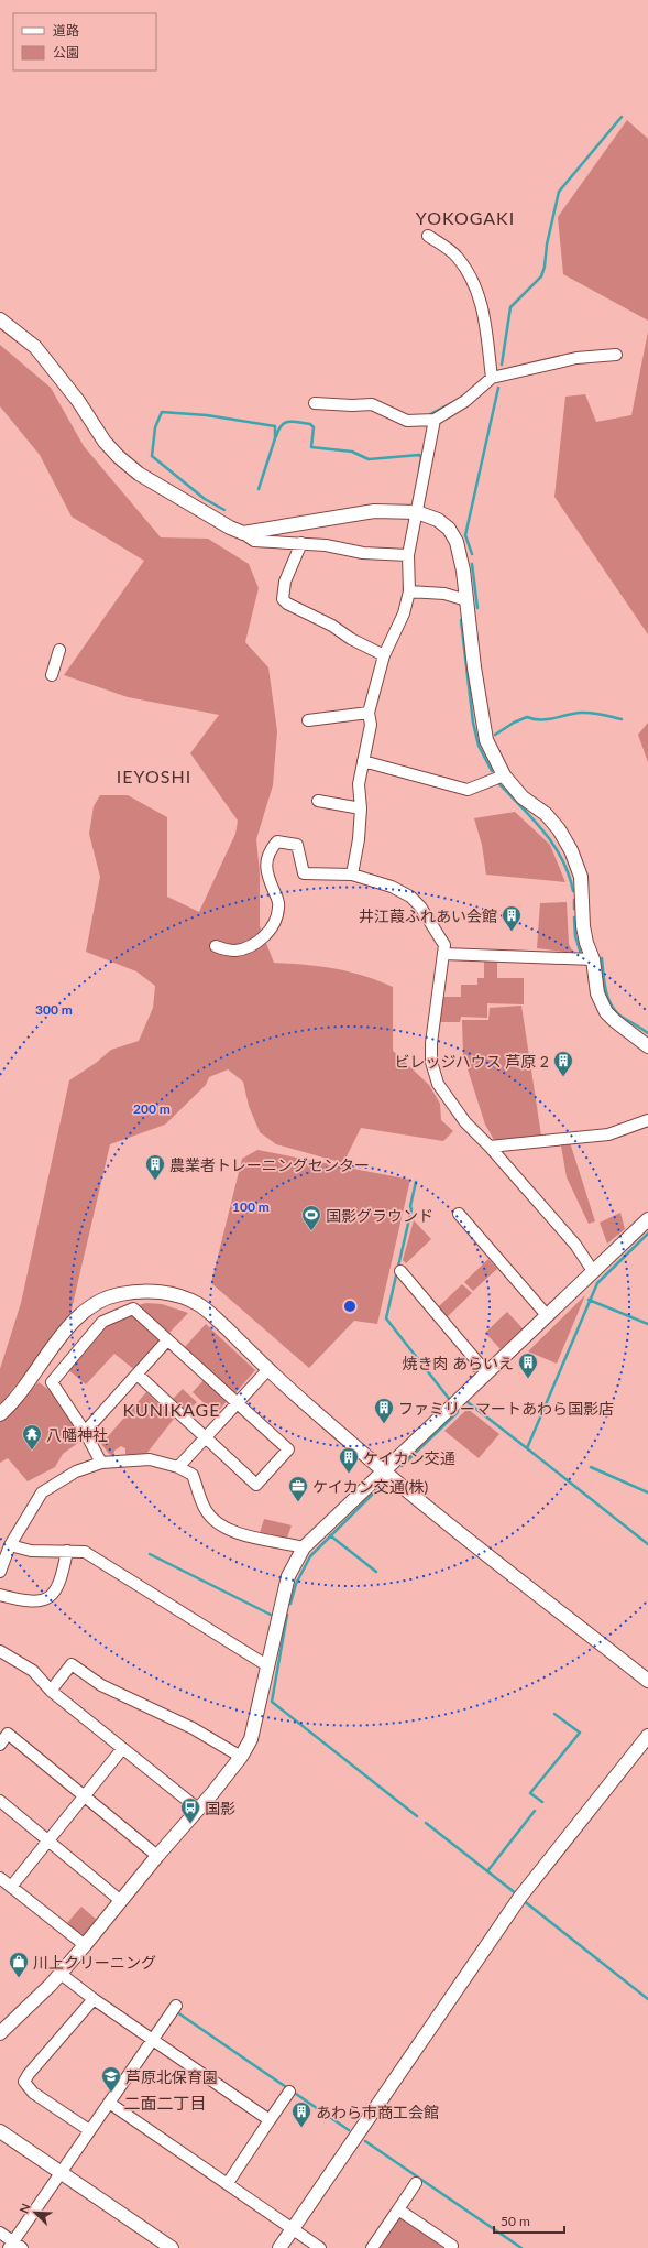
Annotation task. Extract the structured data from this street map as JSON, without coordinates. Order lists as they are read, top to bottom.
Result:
{
  "districts": [
    "YOKOGAKI",
    "IEYOSHI",
    "KUNIKAGE",
    "二面二丁目"
  ],
  "places": {
    "building": [
      "井江葭ふれあい会館",
      "ビレッジハウス 芦原 2",
      "農業者トレーニングセンター",
      "焼き肉 あらいえ",
      "ファミリーマートあわら国影店",
      "ケイカン交通",
      "あわら市商工会館"
    ],
    "sports": ["国影グラウンド"],
    "temple": ["八幡神社"],
    "office": ["ケイカン交通(株)"],
    "bus stop": ["国影"],
    "shop": ["川上クリーニング"],
    "school or university": ["芦原北保育園"]
  },
  "legend": ["道路", "公園"],
  "scale_bar": "50 m",
  "north": "top left",
  "rings": ["300 m", "200 m", "100 m"]
}
